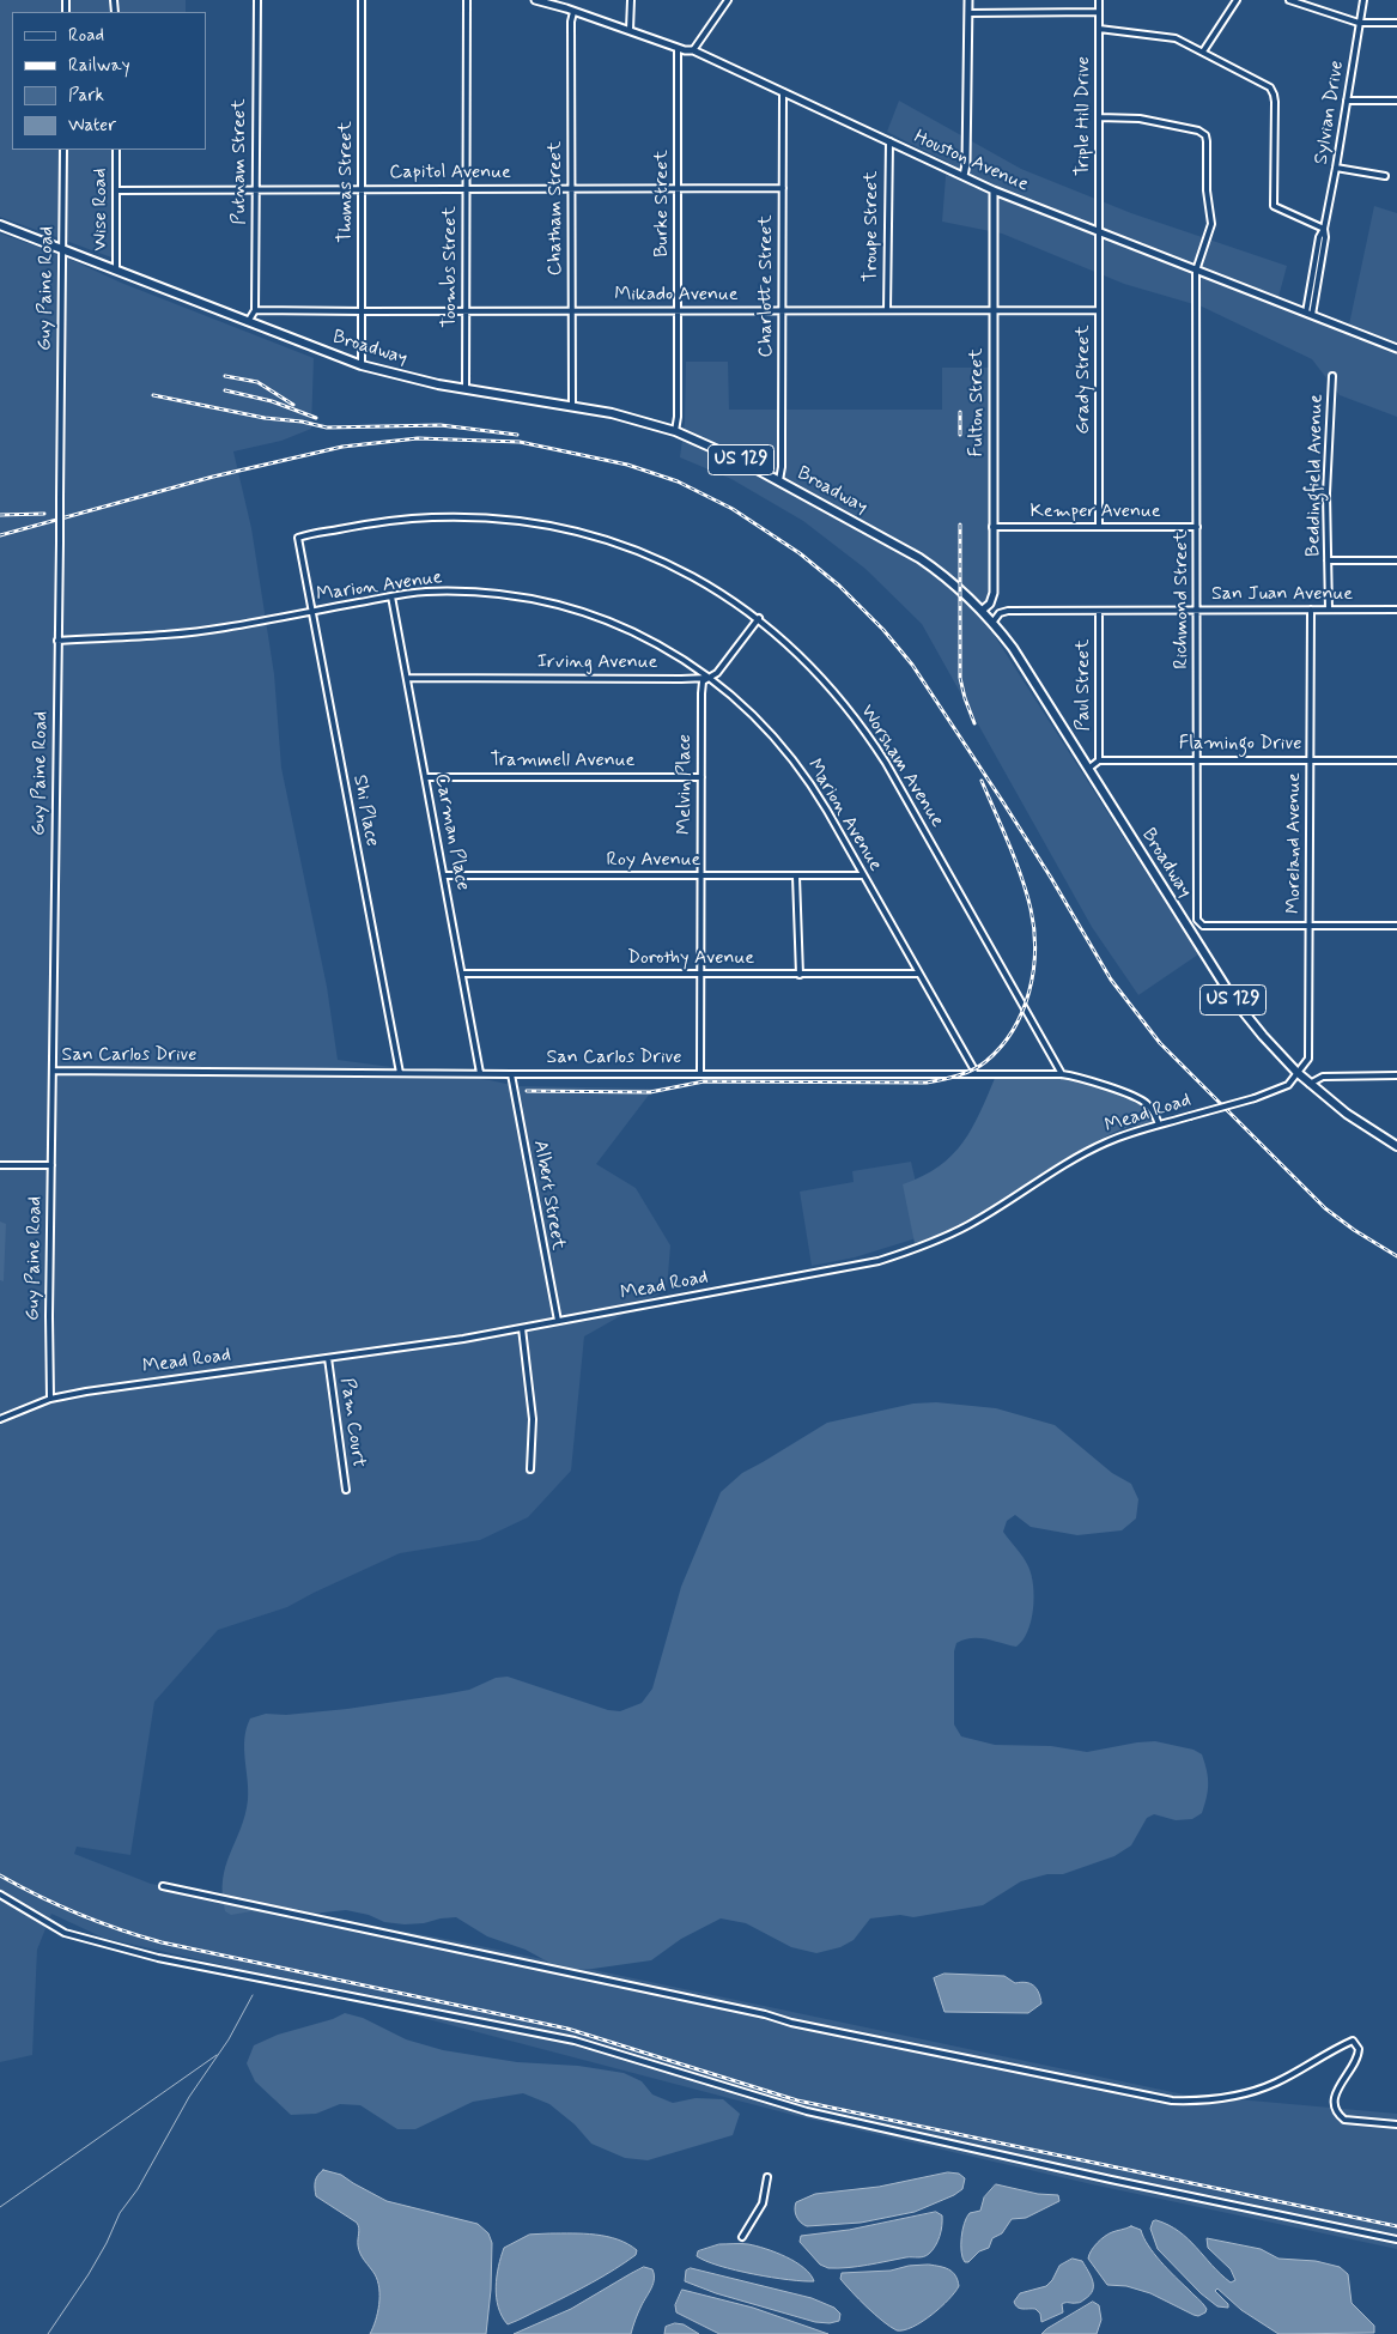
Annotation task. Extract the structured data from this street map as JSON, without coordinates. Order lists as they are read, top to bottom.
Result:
{
  "streets": {
    "main road": ["Broadway", "US 129"],
    "street": [
      "Sylvian Drive",
      "Triple Hill Drive",
      "Putnam Street",
      "Houston Avenue",
      "Capitol Avenue",
      "Thomas Street",
      "Burke Street",
      "Chatham Street",
      "Wise Road",
      "Troupe Street",
      "Toombs Street",
      "Charlotte Street",
      "Guy Paine Road",
      "Mikado Avenue",
      "Grady Street",
      "Fulton Street",
      "Beddingfield Avenue",
      "Kemper Avenue",
      "Marion Avenue",
      "San Juan Avenue",
      "Richmond Street",
      "Irving Avenue",
      "Paul Street",
      "Flamingo Drive",
      "Trammell Avenue",
      "Worsham Avenue",
      "Melvin Place",
      "Shi Place",
      "Carman Place",
      "Moreland Avenue",
      "Roy Avenue",
      "Dorothy Avenue",
      "San Carlos Drive",
      "Mead Road",
      "Albert Street",
      "Pam Court"
    ]
  },
  "crossings": [
    ["Sylvian Drive", "Houston Avenue"],
    ["Triple Hill Drive", "Houston Avenue"],
    ["Triple Hill Drive", "Grady Street"],
    ["Triple Hill Drive", "Richmond Street"],
    ["Putnam Street", "Capitol Avenue"],
    ["Putnam Street", "Mikado Avenue"],
    ["Putnam Street", "Broadway"],
    ["Houston Avenue", "Burke Street"],
    ["Houston Avenue", "Chatham Street"],
    ["Houston Avenue", "Troupe Street"],
    ["Houston Avenue", "Charlotte Street"],
    ["Houston Avenue", "Grady Street"],
    ["Houston Avenue", "Fulton Street"],
    ["Houston Avenue", "Richmond Street"],
    ["Capitol Avenue", "Thomas Street"],
    ["Capitol Avenue", "Burke Street"],
    ["Capitol Avenue", "Chatham Street"],
    ["Capitol Avenue", "Wise Road"],
    ["Capitol Avenue", "Toombs Street"],
    ["Capitol Avenue", "Charlotte Street"],
    ["Thomas Street", "Mikado Avenue"],
    ["Thomas Street", "Broadway"],
    ["Burke Street", "Mikado Avenue"],
    ["Burke Street", "Broadway"],
    ["Chatham Street", "Mikado Avenue"],
    ["Chatham Street", "Broadway"],
    ["Wise Road", "Broadway"],
    ["Troupe Street", "Mikado Avenue"],
    ["Toombs Street", "Mikado Avenue"],
    ["Toombs Street", "Broadway"],
    ["Charlotte Street", "Mikado Avenue"],
    ["Charlotte Street", "Broadway"],
    ["Guy Paine Road", "Broadway"],
    ["Guy Paine Road", "Marion Avenue"],
    ["Guy Paine Road", "San Carlos Drive"],
    ["Guy Paine Road", "Mead Road"],
    ["Mikado Avenue", "Grady Street"],
    ["Mikado Avenue", "Fulton Street"],
    ["Broadway", "Fulton Street"],
    ["Broadway", "San Juan Avenue"],
    ["Broadway", "Moreland Avenue"],
    ["Broadway", "Mead Road"],
    ["Grady Street", "Kemper Avenue"],
    ["Fulton Street", "Kemper Avenue"],
    ["Beddingfield Avenue", "San Juan Avenue"],
    ["Kemper Avenue", "Richmond Street"],
    ["Marion Avenue", "Irving Avenue"],
    ["Marion Avenue", "Melvin Place"],
    ["Marion Avenue", "Shi Place"],
    ["Marion Avenue", "Carman Place"],
    ["Marion Avenue", "Roy Avenue"],
    ["Marion Avenue", "Dorothy Avenue"],
    ["Marion Avenue", "San Carlos Drive"],
    ["San Juan Avenue", "Richmond Street"],
    ["San Juan Avenue", "Paul Street"],
    ["San Juan Avenue", "Moreland Avenue"],
    ["Richmond Street", "Flamingo Drive"],
    ["Irving Avenue", "Melvin Place"],
    ["Irving Avenue", "Carman Place"],
    ["Paul Street", "Flamingo Drive"],
    ["Flamingo Drive", "Moreland Avenue"],
    ["Trammell Avenue", "Melvin Place"],
    ["Trammell Avenue", "Carman Place"],
    ["Worsham Avenue", "Shi Place"],
    ["Worsham Avenue", "San Carlos Drive"],
    ["Melvin Place", "Roy Avenue"],
    ["Melvin Place", "Dorothy Avenue"],
    ["Melvin Place", "San Carlos Drive"],
    ["Shi Place", "San Carlos Drive"],
    ["Carman Place", "Roy Avenue"],
    ["Carman Place", "Dorothy Avenue"],
    ["Carman Place", "San Carlos Drive"],
    ["Moreland Avenue", "Mead Road"],
    ["San Carlos Drive", "Mead Road"],
    ["San Carlos Drive", "Albert Street"],
    ["Mead Road", "Albert Street"],
    ["Mead Road", "Pam Court"]
  ],
  "legend": [
    "Road",
    "Railway",
    "Park",
    "Water"
  ]
}
